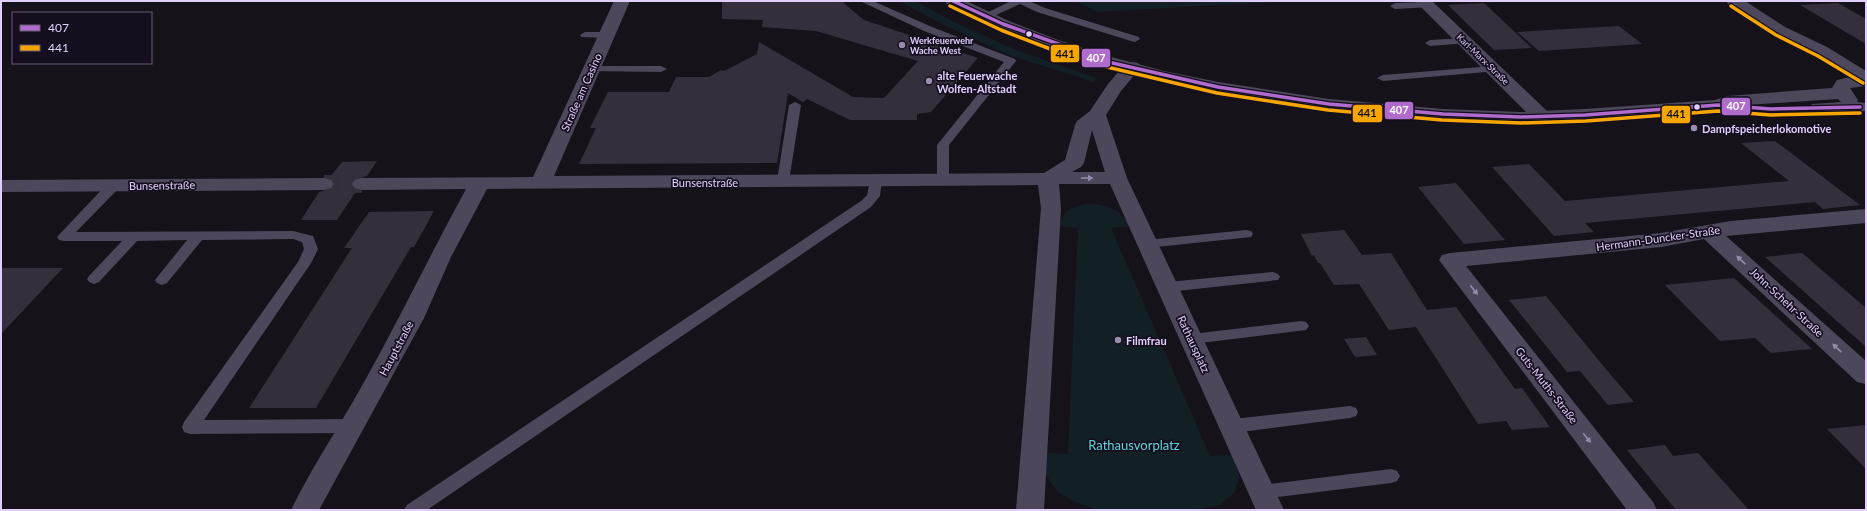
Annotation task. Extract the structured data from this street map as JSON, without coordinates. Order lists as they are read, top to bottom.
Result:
{
  "streets": {
    "street": [
      "Karl-Marx-Straße",
      "Straße am Casino",
      "Bunsenstraße",
      "Hermann-Duncker-Straße",
      "John-Schehr-Straße",
      "Rathausplatz",
      "Hauptstraße",
      "Guts-Muths-Straße"
    ]
  },
  "crossings": [
    ["Straße am Casino", "Bunsenstraße"],
    ["Bunsenstraße", "Rathausplatz"],
    ["Bunsenstraße", "Hauptstraße"],
    ["Hermann-Duncker-Straße", "John-Schehr-Straße"],
    ["Hermann-Duncker-Straße", "Guts-Muths-Straße"]
  ],
  "one_way": ["John-Schehr-Straße", "Guts-Muths-Straße"],
  "parks": ["Rathausvorplatz"],
  "places": [
    "Werkfeuerwehr Wache West",
    "alte Feuerwache Wolfen-Altstadt",
    "Dampfspeicherlokomotive",
    "Filmfrau"
  ],
  "lines": ["transit line 407", "transit line 441"],
  "legend": ["407", "441"]
}
